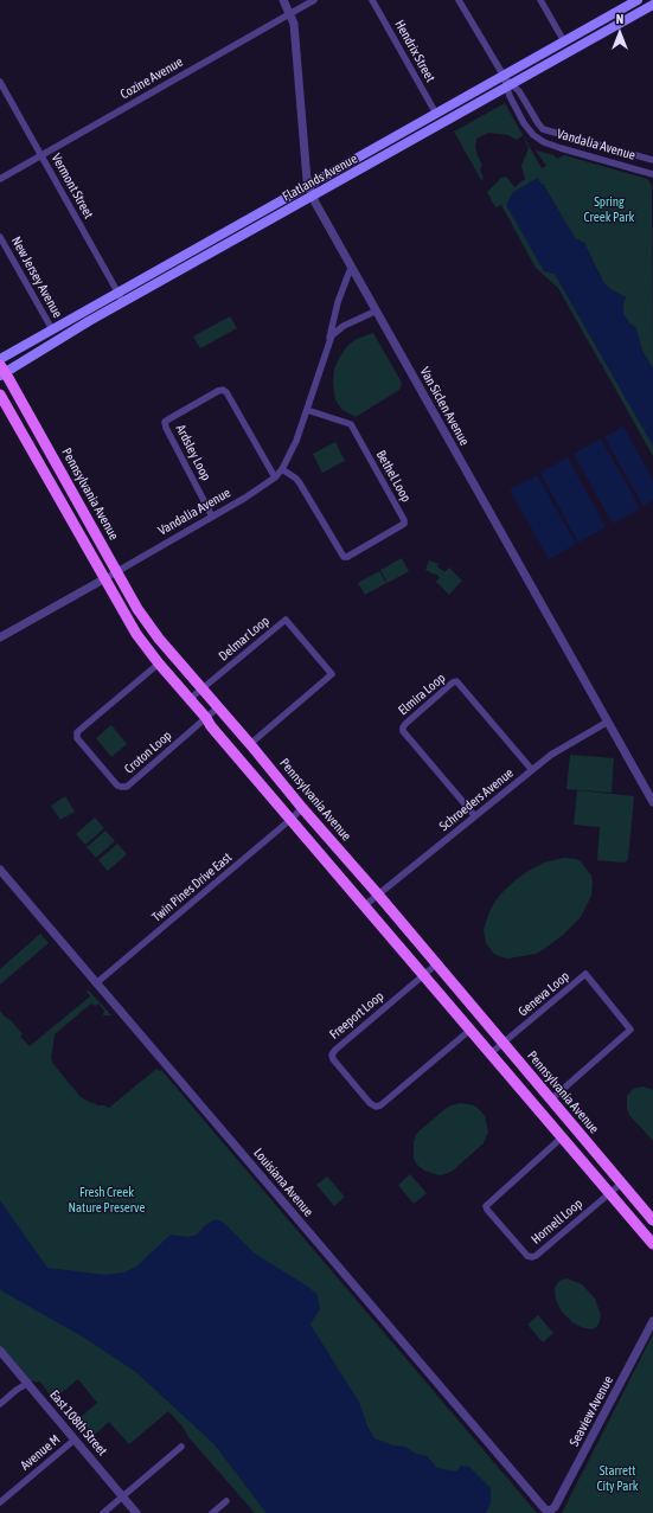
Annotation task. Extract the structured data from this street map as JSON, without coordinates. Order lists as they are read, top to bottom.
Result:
{
  "streets": {
    "main road": ["Flatlands Avenue", "Pennsylvania Avenue"],
    "street": [
      "Hendrix Street",
      "Cozine Avenue",
      "Vandalia Avenue",
      "Vermont Street",
      "New Jersey Avenue",
      "Van Siclen Avenue",
      "Ardsley Loop",
      "Bethel Loop",
      "Delmar Loop",
      "Elmira Loop",
      "Croton Loop",
      "Schroeders Avenue",
      "Twin Pines Drive East",
      "Geneva Loop",
      "Freeport Loop",
      "Louisiana Avenue",
      "Hornell Loop",
      "Seaview Avenue",
      "East 108th Street",
      "Avenue M"
    ]
  },
  "crossings": [
    ["Hendrix Street", "Flatlands Avenue"],
    ["Cozine Avenue", "Vermont Street"],
    ["Cozine Avenue", "Van Siclen Avenue"],
    ["Vandalia Avenue", "Flatlands Avenue"],
    ["Vandalia Avenue", "Van Siclen Avenue"],
    ["Vandalia Avenue", "Ardsley Loop"],
    ["Vandalia Avenue", "Bethel Loop"],
    ["Vandalia Avenue", "Pennsylvania Avenue"],
    ["Flatlands Avenue", "Vermont Street"],
    ["Flatlands Avenue", "New Jersey Avenue"],
    ["Flatlands Avenue", "Van Siclen Avenue"],
    ["Flatlands Avenue", "Pennsylvania Avenue"],
    ["Van Siclen Avenue", "Schroeders Avenue"],
    ["Pennsylvania Avenue", "Delmar Loop"],
    ["Pennsylvania Avenue", "Croton Loop"],
    ["Pennsylvania Avenue", "Schroeders Avenue"],
    ["Pennsylvania Avenue", "Twin Pines Drive East"],
    ["Pennsylvania Avenue", "Geneva Loop"],
    ["Pennsylvania Avenue", "Freeport Loop"],
    ["Pennsylvania Avenue", "Hornell Loop"],
    ["Elmira Loop", "Schroeders Avenue"],
    ["Twin Pines Drive East", "Louisiana Avenue"],
    ["Louisiana Avenue", "Seaview Avenue"],
    ["East 108th Street", "Avenue M"]
  ],
  "parks": ["Spring Creek Park", "Fresh Creek Nature Preserve", "Starrett City Park"],
  "north": "top"
}
